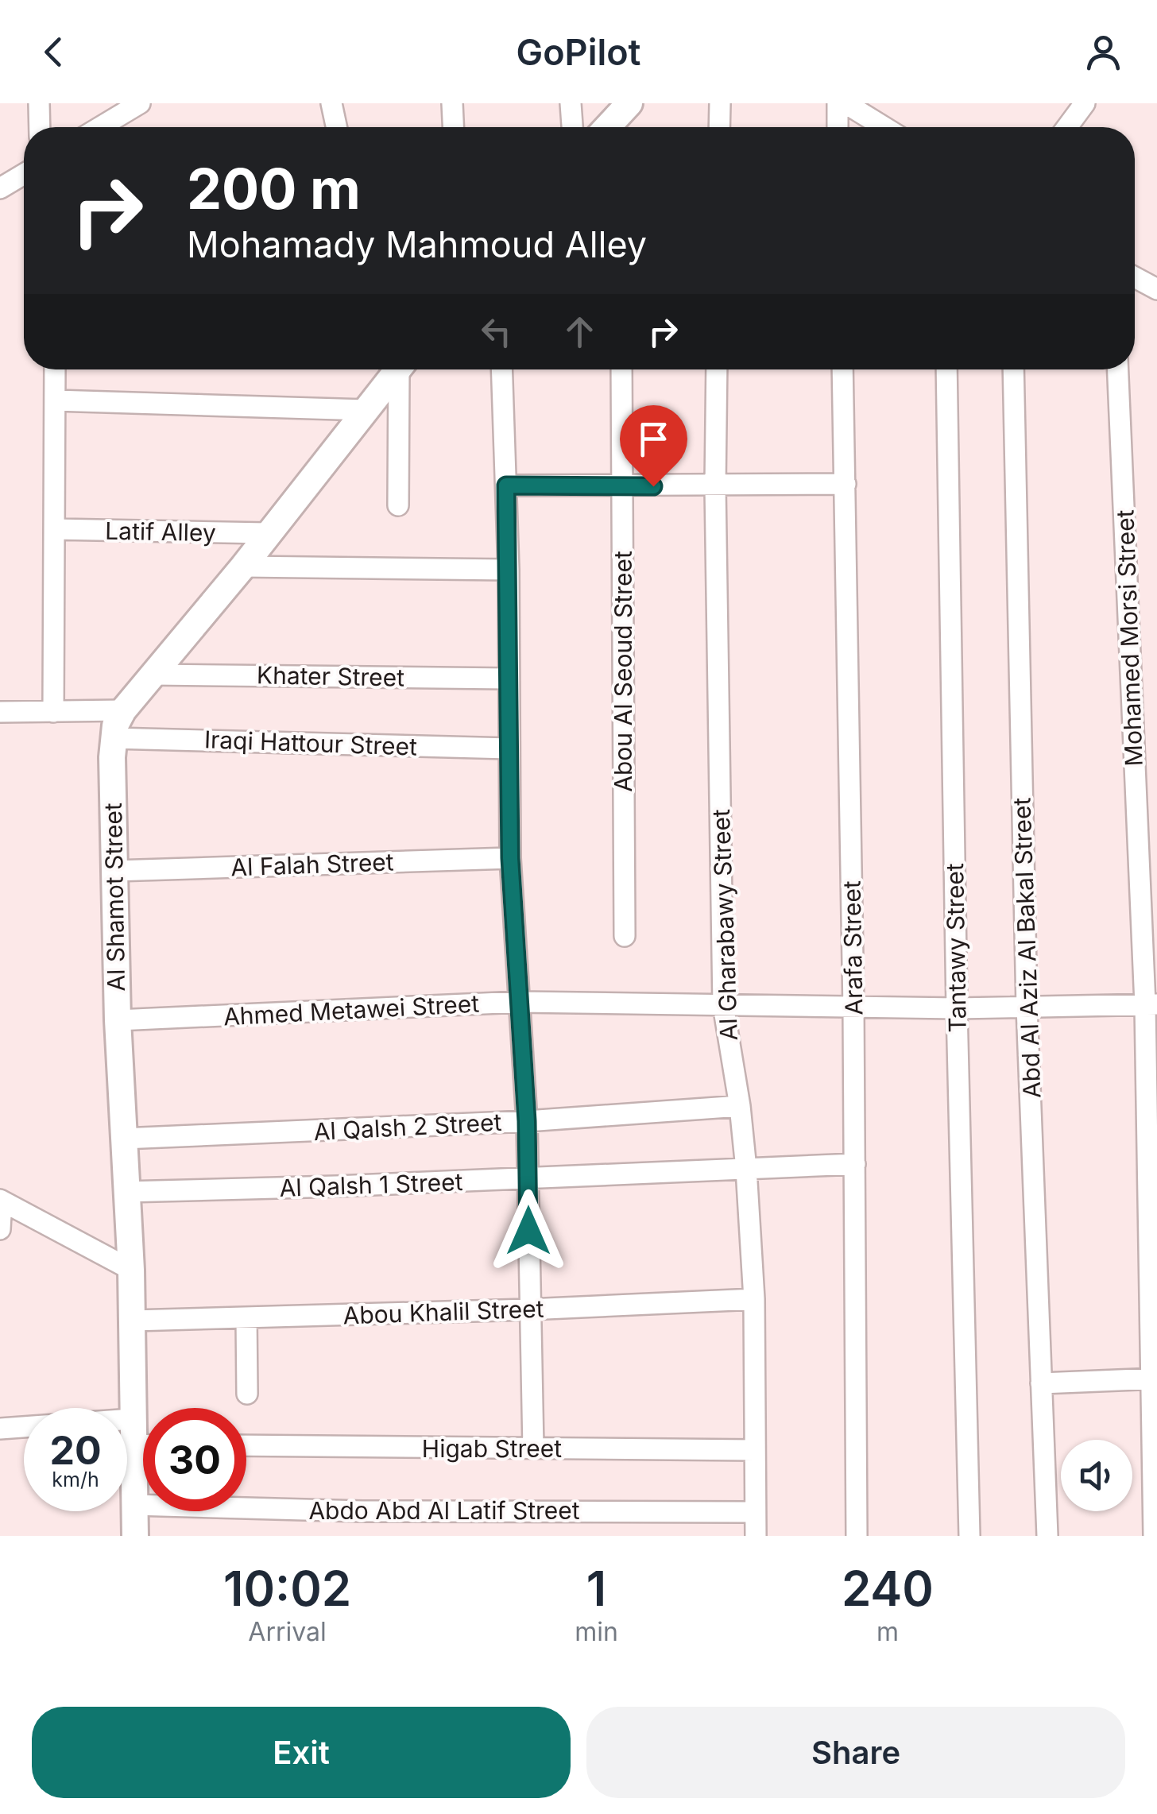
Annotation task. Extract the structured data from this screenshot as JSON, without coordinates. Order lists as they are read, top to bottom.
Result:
{
  "streets": {
    "street": [
      "Latif Alley",
      "Mohamed Morsi Street",
      "Abou Al Seoud Street",
      "Khater Street",
      "Iraqi Hattour Street",
      "Al Falah Street",
      "Al Shamot Street",
      "Al Gharabawy Street",
      "Arafa Street",
      "Tantawy Street",
      "Abd Al Aziz Al Bakal Street",
      "Ahmed Metawei Street",
      "Al Qalsh 2 Street",
      "Al Qalsh 1 Street",
      "Abou Khalil Street",
      "Higab Street",
      "Abdo Abd Al Latif Street"
    ]
  },
  "crossings": [
    ["Latif Alley", "Al Shamot Street"],
    ["Mohamed Morsi Street", "Ahmed Metawei Street"],
    ["Khater Street", "Al Shamot Street"],
    ["Iraqi Hattour Street", "Al Shamot Street"],
    ["Al Falah Street", "Al Shamot Street"],
    ["Al Shamot Street", "Ahmed Metawei Street"],
    ["Al Shamot Street", "Al Qalsh 2 Street"],
    ["Al Shamot Street", "Al Qalsh 1 Street"],
    ["Al Shamot Street", "Abou Khalil Street"],
    ["Al Shamot Street", "Abdo Abd Al Latif Street"],
    ["Al Gharabawy Street", "Ahmed Metawei Street"],
    ["Al Gharabawy Street", "Al Qalsh 2 Street"],
    ["Al Gharabawy Street", "Al Qalsh 1 Street"],
    ["Al Gharabawy Street", "Abou Khalil Street"],
    ["Al Gharabawy Street", "Higab Street"],
    ["Al Gharabawy Street", "Abdo Abd Al Latif Street"],
    ["Arafa Street", "Ahmed Metawei Street"],
    ["Arafa Street", "Al Qalsh 1 Street"],
    ["Tantawy Street", "Ahmed Metawei Street"],
    ["Abd Al Aziz Al Bakal Street", "Ahmed Metawei Street"]
  ],
  "page": {
    "header": "GoPilot",
    "turn": ["200 m", "Mohamady Mahmoud Alley"],
    "speed": "20 km/h",
    "limit": "30",
    "eta": [
      "10:02",
      "Arrival",
      "1",
      "min",
      "240",
      "m"
    ],
    "buttons": ["Exit", "Share"]
  }
}
